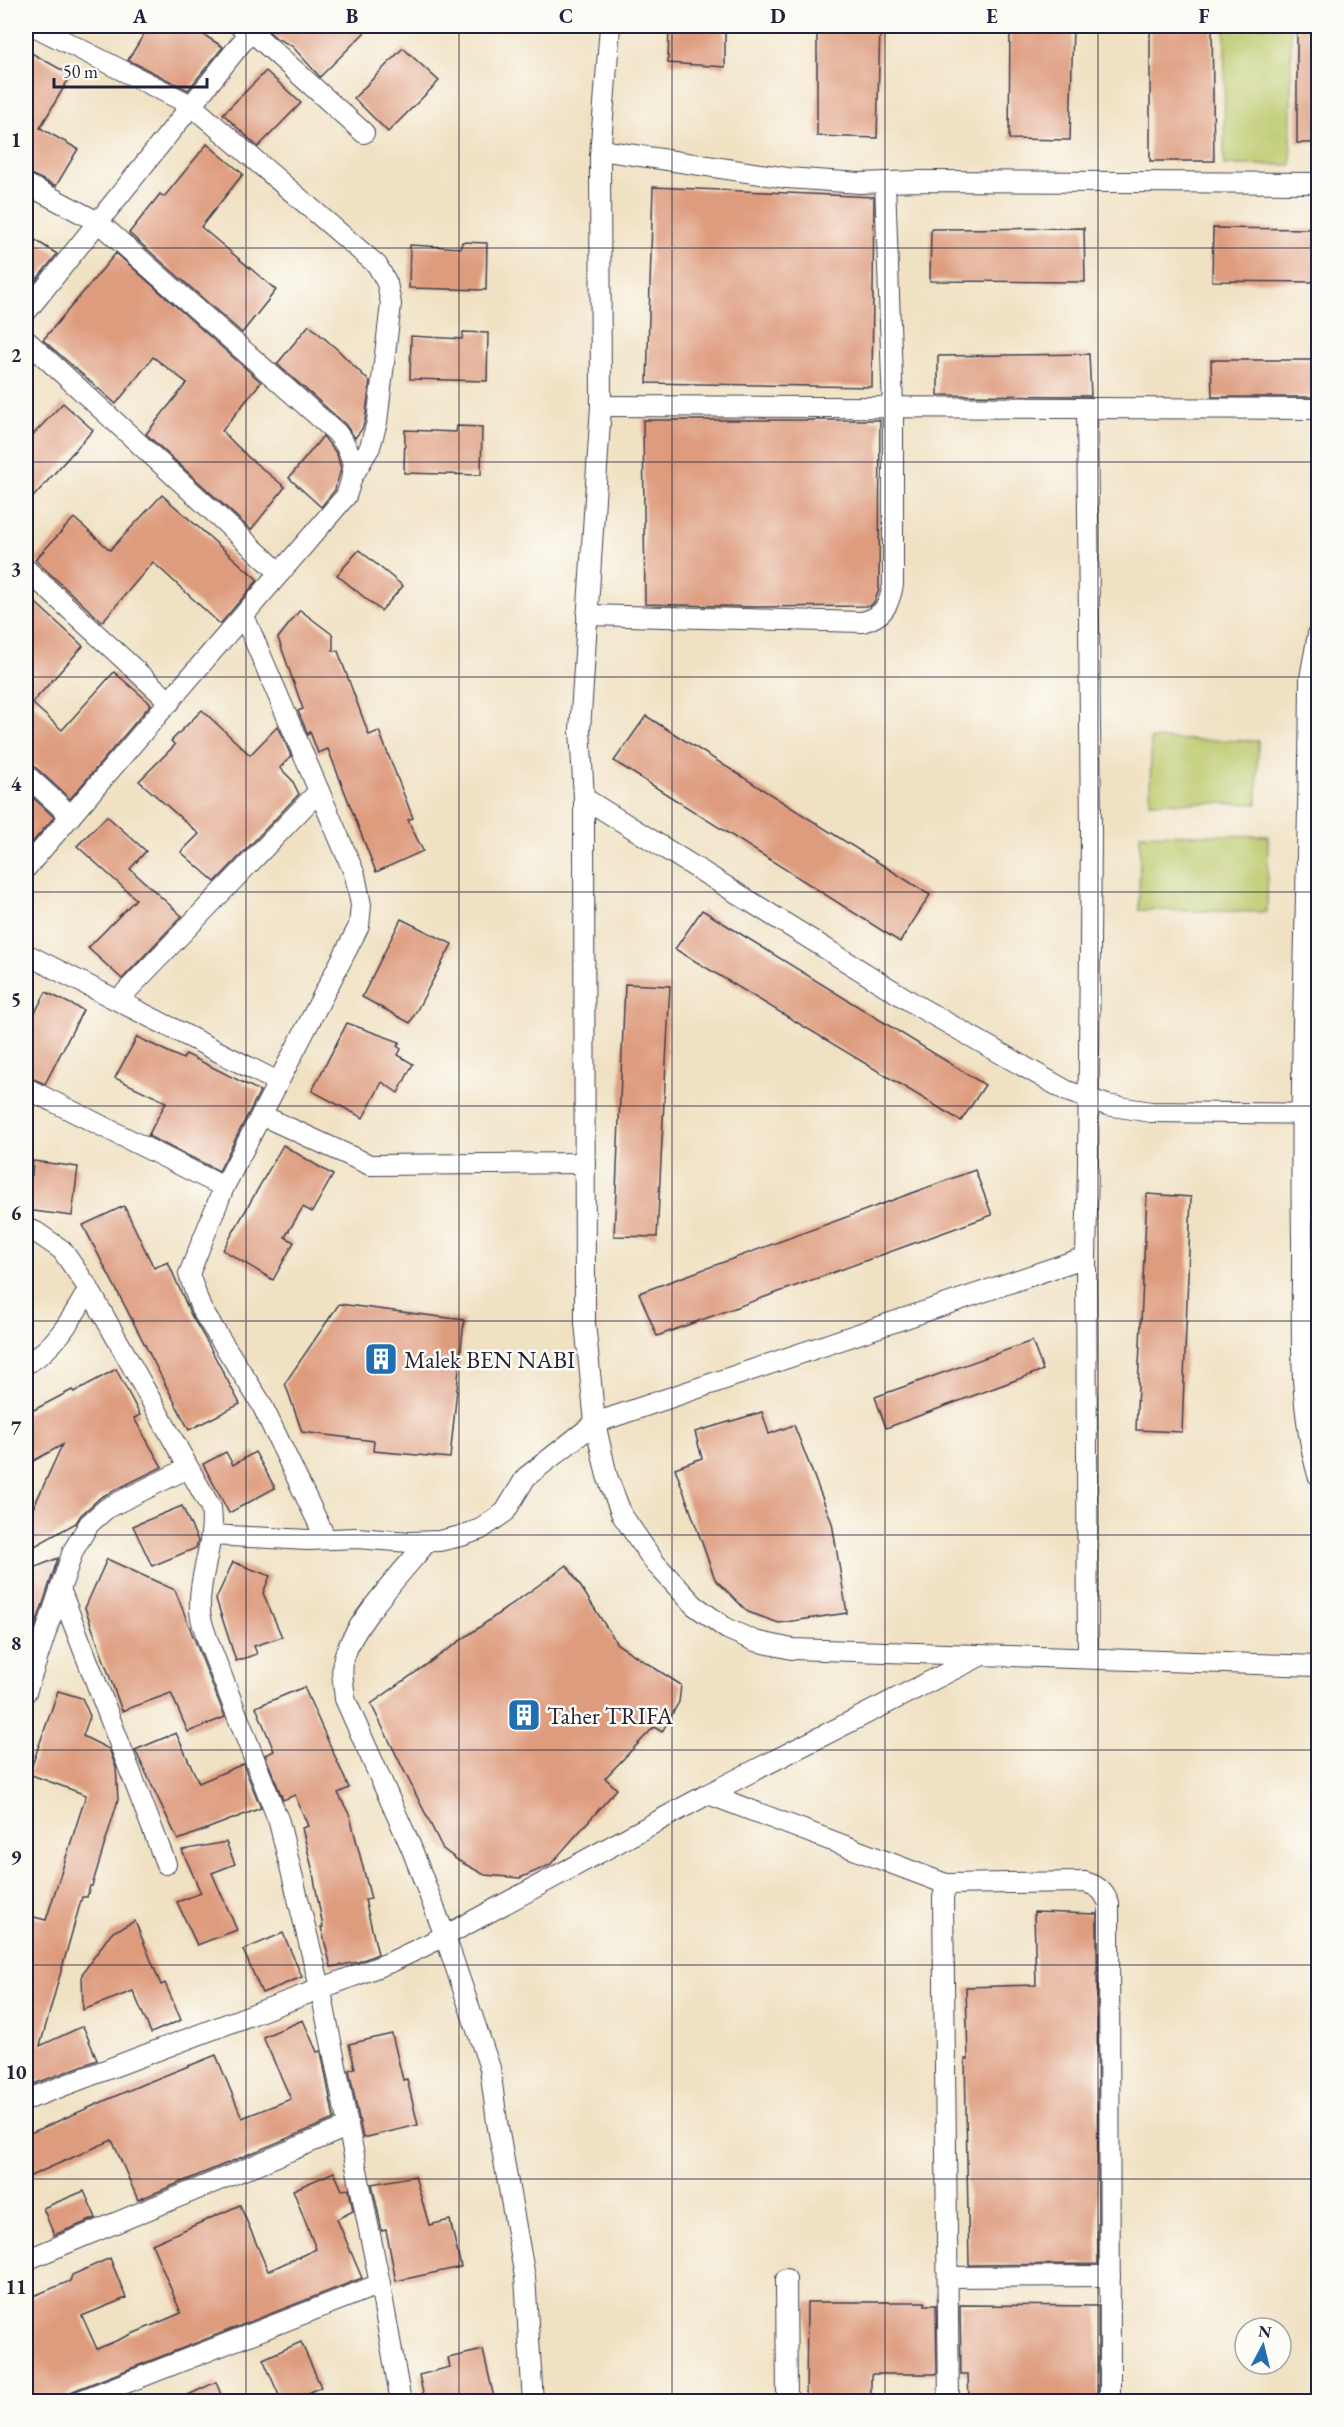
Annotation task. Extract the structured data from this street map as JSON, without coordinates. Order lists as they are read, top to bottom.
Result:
{
  "places": {
    "building": ["Malek BEN NABI", "Taher TRIFA"]
  },
  "scale_bar": "50 m",
  "north": "top",
  "grid": {
    "columns": [
      "A",
      "B",
      "C",
      "D",
      "E",
      "F"
    ],
    "rows": [
      "1",
      "2",
      "3",
      "4",
      "5",
      "6",
      "7",
      "8",
      "9",
      "10",
      "11"
    ]
  }
}
